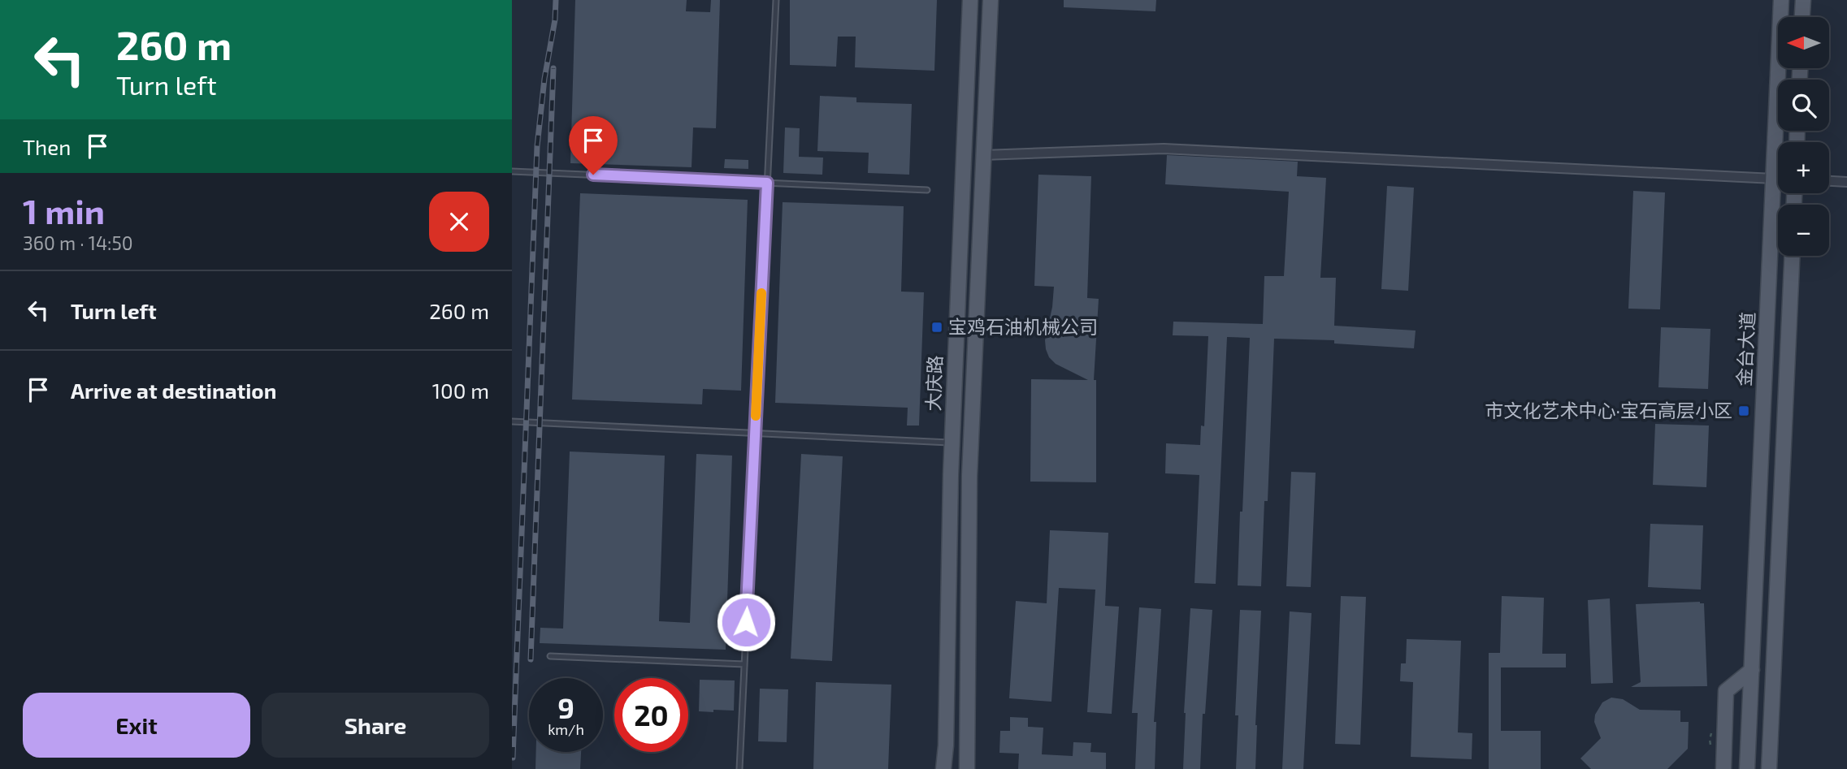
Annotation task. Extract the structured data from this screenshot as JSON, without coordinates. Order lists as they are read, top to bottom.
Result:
{
  "streets": {
    "main road": ["金台大道", "大庆路"]
  },
  "places": {
    "transit": ["宝鸡石油机械公司", "市文化艺术中心·宝石高层小区"]
  },
  "north": "left",
  "page": {
    "turn": ["260 m", "Turn left"],
    "map_buttons": ["+", "−"],
    "then": "Then",
    "heading": ["1 min", "360 m · 14:50"],
    "list": [
      {
        "name": "Turn left",
        "value": "260 m"
      },
      {
        "name": "Arrive at destination",
        "value": "100 m"
      }
    ],
    "speed": "9 km/h",
    "limit": "20",
    "buttons": ["Exit", "Share"]
  }
}
